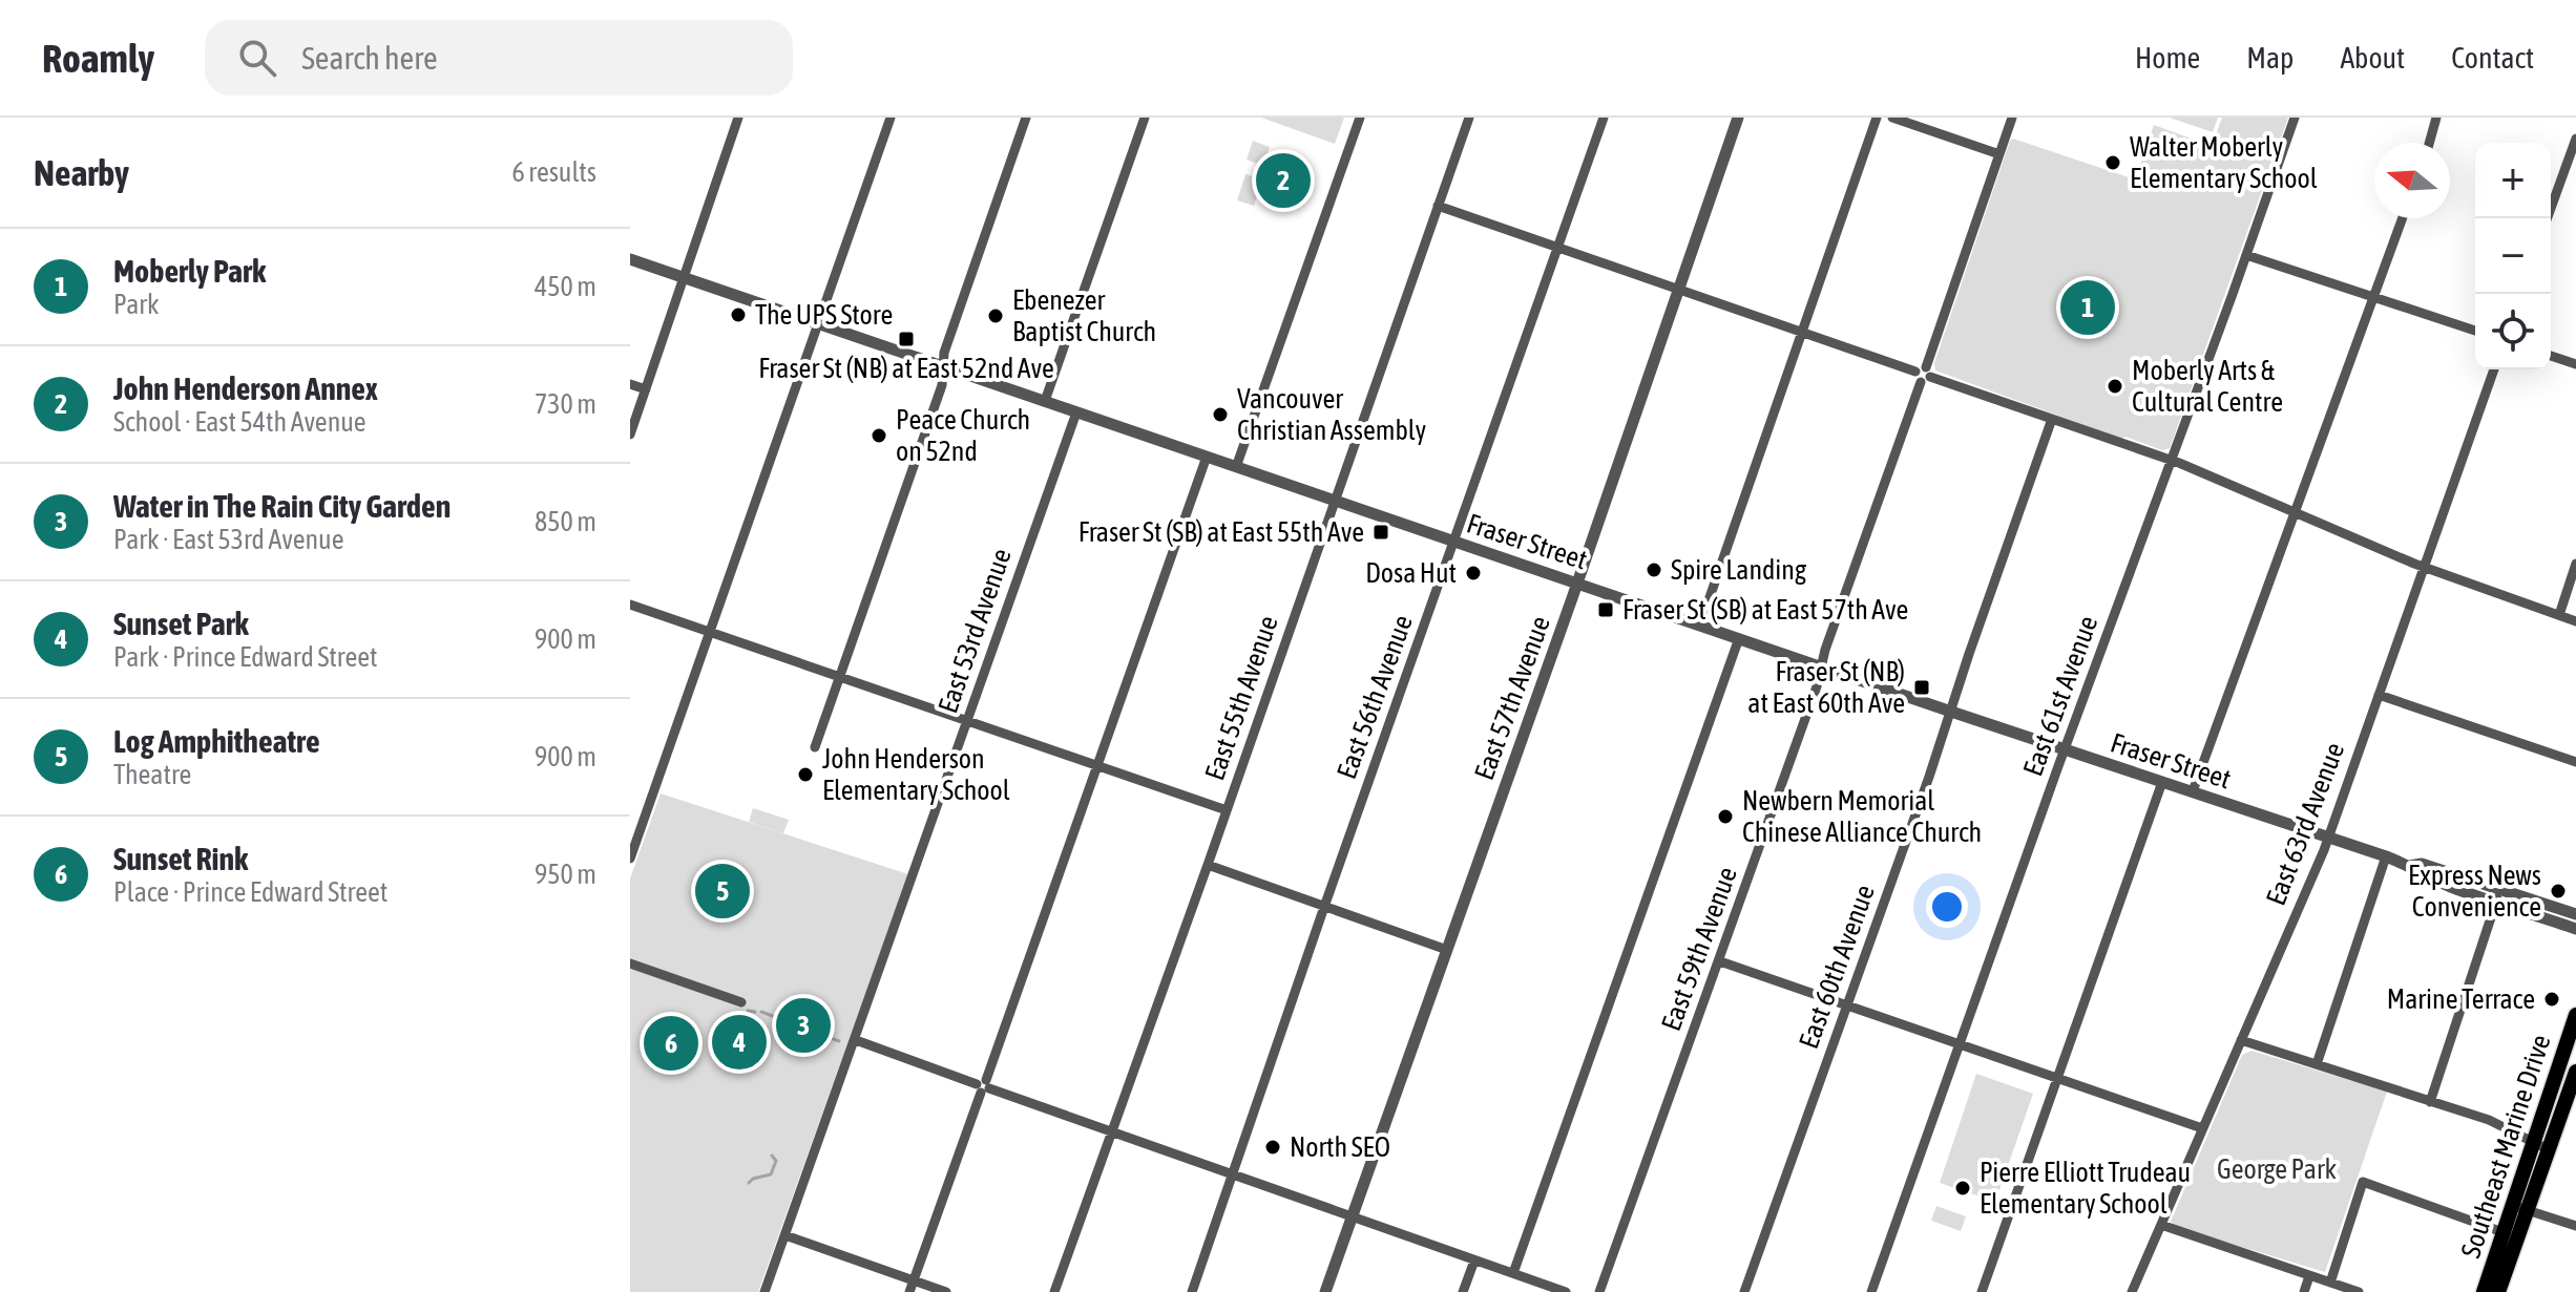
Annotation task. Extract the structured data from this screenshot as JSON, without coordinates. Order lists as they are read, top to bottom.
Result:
{
  "streets": {
    "main road": ["Southeast Marine Drive"],
    "street": [
      "Fraser Street",
      "East 53rd Avenue",
      "East 61st Avenue",
      "East 56th Avenue",
      "East 55th Avenue",
      "East 57th Avenue",
      "East 63rd Avenue",
      "East 59th Avenue",
      "East 60th Avenue"
    ]
  },
  "crossings": [
    ["Fraser Street", "East 53rd Avenue"],
    ["Fraser Street", "East 61st Avenue"],
    ["Fraser Street", "East 56th Avenue"],
    ["Fraser Street", "East 55th Avenue"],
    ["Fraser Street", "East 57th Avenue"],
    ["Fraser Street", "East 63rd Avenue"],
    ["Fraser Street", "East 59th Avenue"],
    ["Fraser Street", "East 60th Avenue"]
  ],
  "parks": ["George Park"],
  "places": {
    "other": [
      "Walter Moberly Elementary School",
      "The UPS Store",
      "Ebenezer Baptist Church",
      "Moberly Arts & Cultural Centre",
      "Vancouver Christian Assembly",
      "Peace Church on 52nd",
      "Spire Landing",
      "Dosa Hut",
      "John Henderson Elementary School",
      "Newbern Memorial Chinese Alliance Church",
      "Express News Convenience",
      "Marine Terrace",
      "North SEO",
      "Pierre Elliott Trudeau Elementary School"
    ],
    "transit": [
      "Fraser St (NB) at East 52nd Ave",
      "Fraser St (SB) at East 55th Ave",
      "Fraser St (SB) at East 57th Ave",
      "Fraser St (NB) at East 60th Ave"
    ]
  },
  "north": "left",
  "page": {
    "header": "Roamly",
    "search": "Search here",
    "nav": [
      "Home",
      "Map",
      "About",
      "Contact"
    ],
    "heading": ["Nearby", "6 results"],
    "map_buttons": ["+", "−"],
    "pins": [
      "2",
      "1",
      "5",
      "3",
      "4",
      "6"
    ],
    "list": [
      {
        "mark": "1",
        "name": "Moberly Park",
        "note": "Park",
        "value": "450 m"
      },
      {
        "mark": "2",
        "name": "John Henderson Annex",
        "note": "School · East 54th Avenue",
        "value": "730 m"
      },
      {
        "mark": "3",
        "name": "Water in The Rain City Garden",
        "note": "Park · East 53rd Avenue",
        "value": "850 m"
      },
      {
        "mark": "4",
        "name": "Sunset Park",
        "note": "Park · Prince Edward Street",
        "value": "900 m"
      },
      {
        "mark": "5",
        "name": "Log Amphitheatre",
        "note": "Theatre",
        "value": "900 m"
      },
      {
        "mark": "6",
        "name": "Sunset Rink",
        "note": "Place · Prince Edward Street",
        "value": "950 m"
      }
    ]
  }
}
